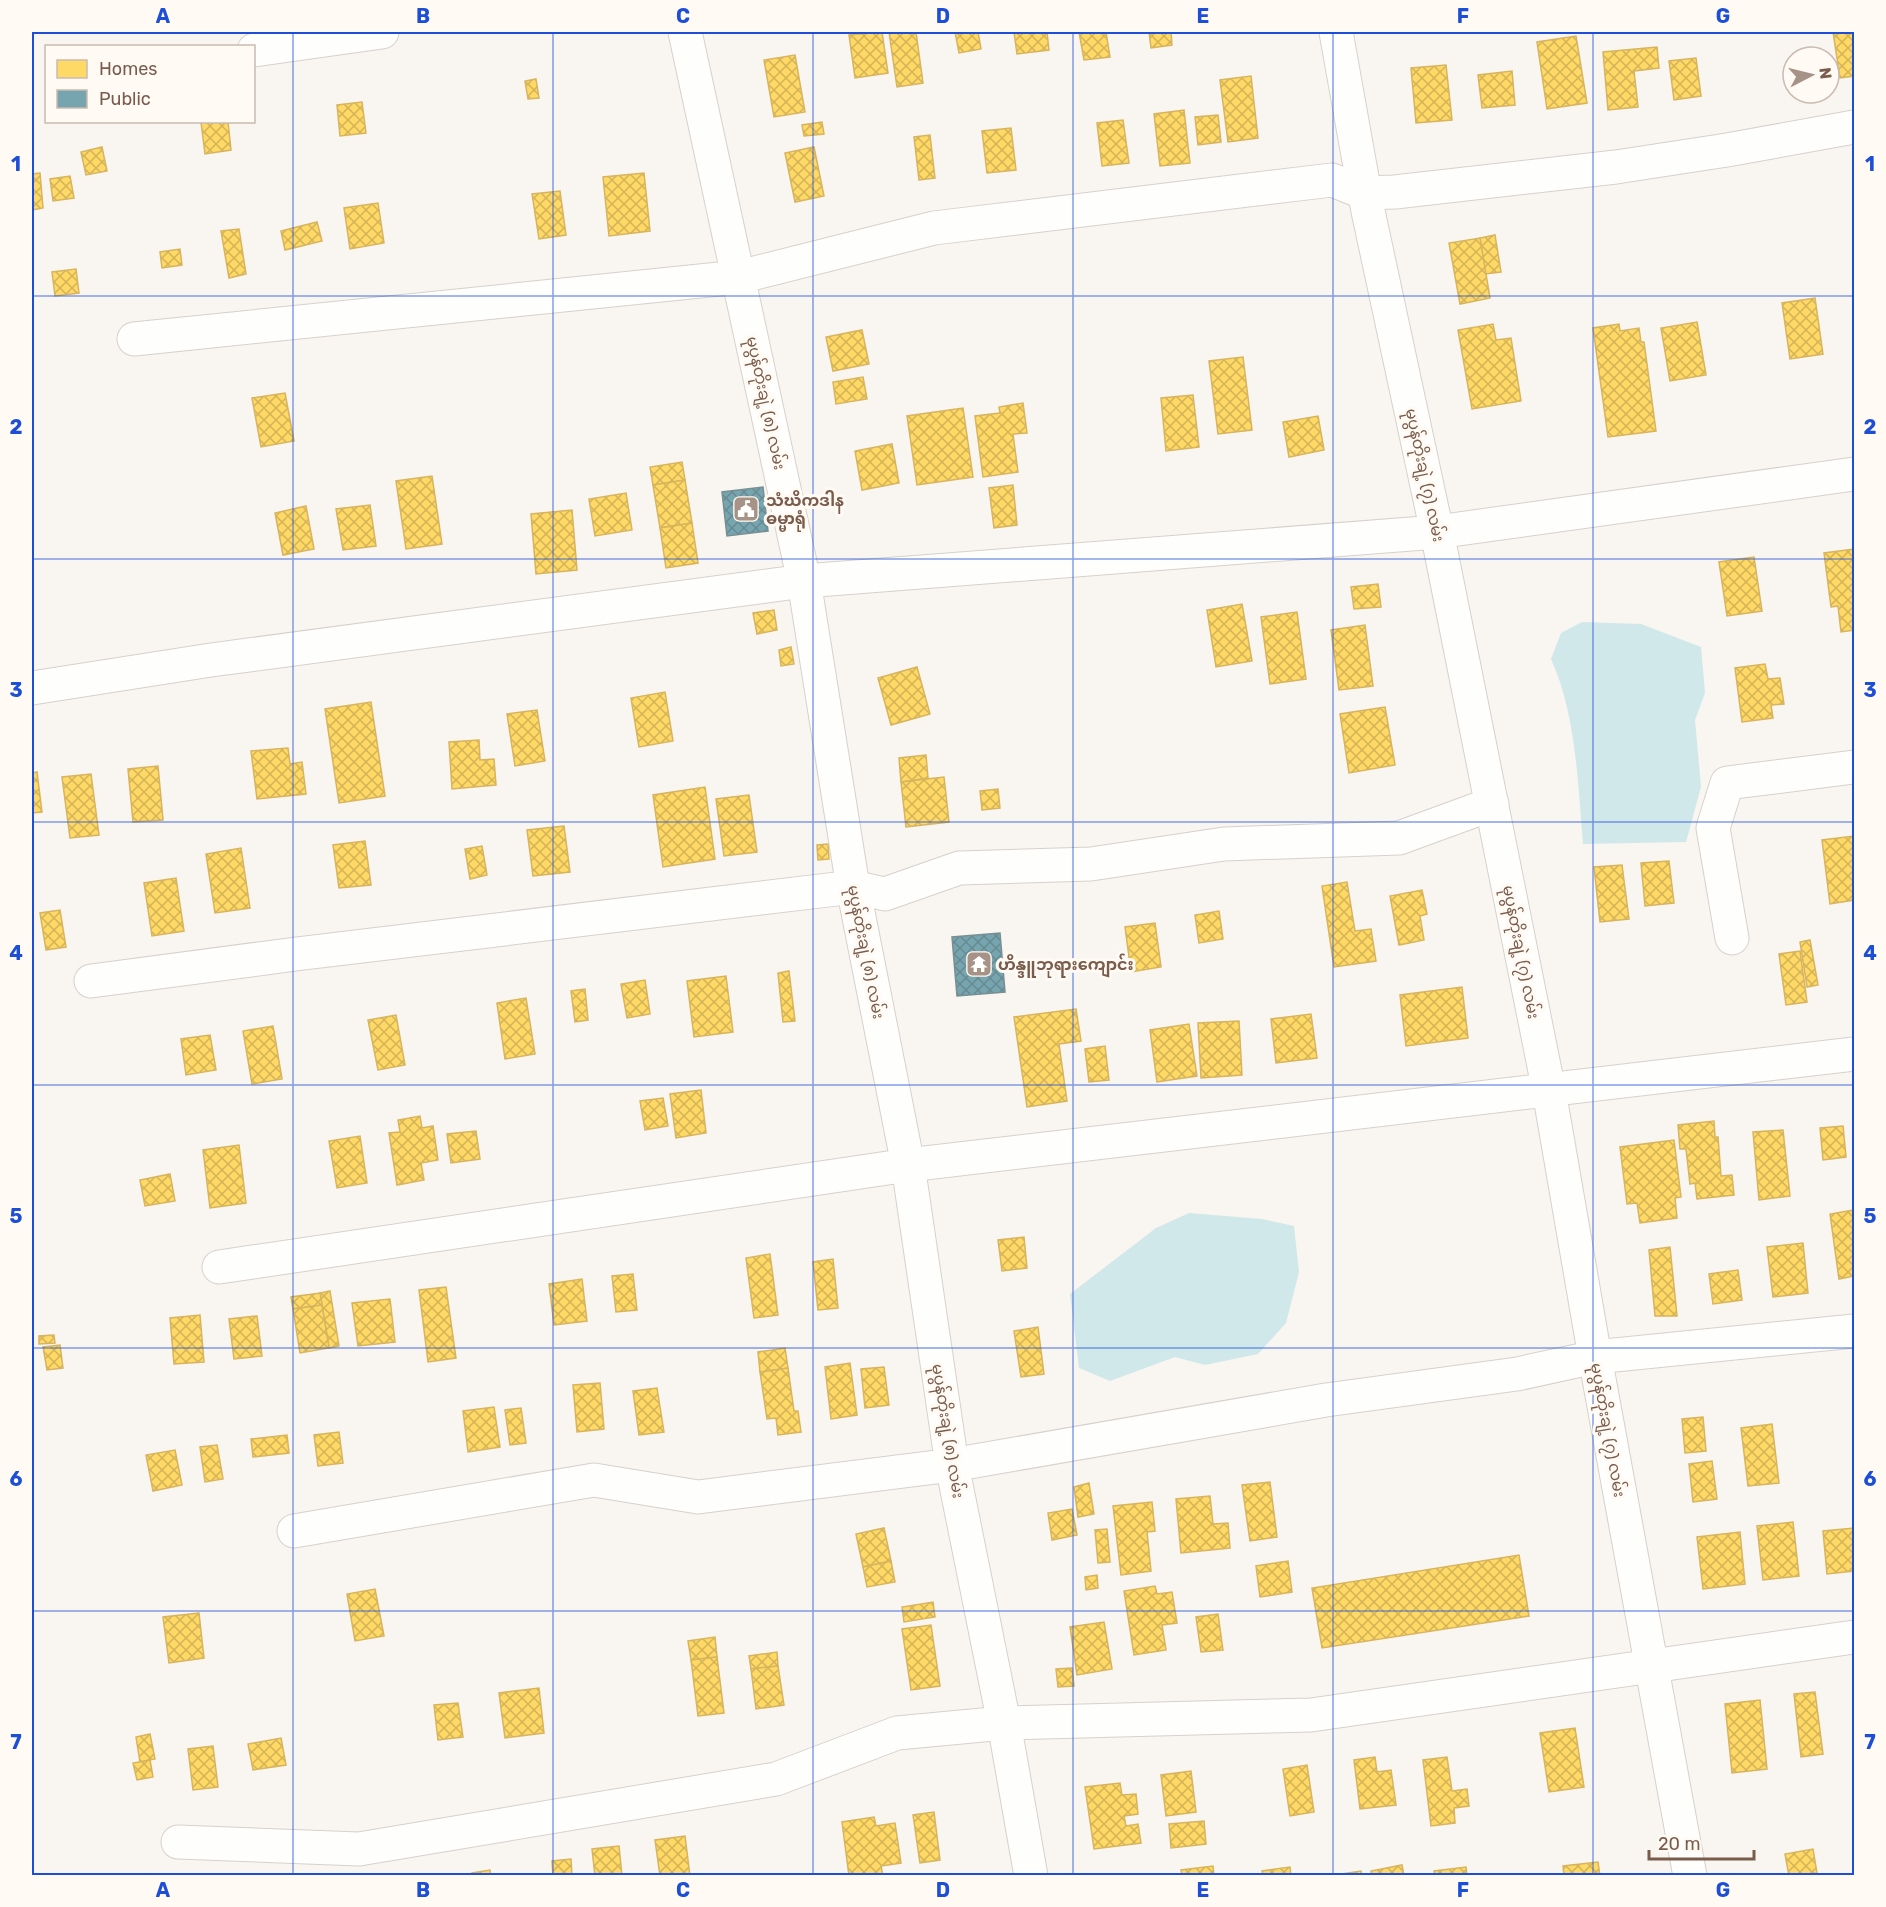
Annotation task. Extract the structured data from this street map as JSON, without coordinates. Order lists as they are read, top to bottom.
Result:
{
  "streets": {
    "street": ["မုပွန်တိုးချဲ့ (၈) လမ်း", "မုပွန်တိုးချဲ့ (၇) လမ်း"]
  },
  "places": {
    "public building": ["သံဃိကဒါန ဓမ္မာရုံ"],
    "temple": ["ဟိန္ဒူဘုရားကျောင်း"]
  },
  "legend": ["Homes", "Public"],
  "scale_bar": "20 m",
  "north": "right",
  "grid": {
    "columns": [
      "A",
      "B",
      "C",
      "D",
      "E",
      "F",
      "G"
    ],
    "rows": [
      "1",
      "2",
      "3",
      "4",
      "5",
      "6",
      "7"
    ]
  }
}
